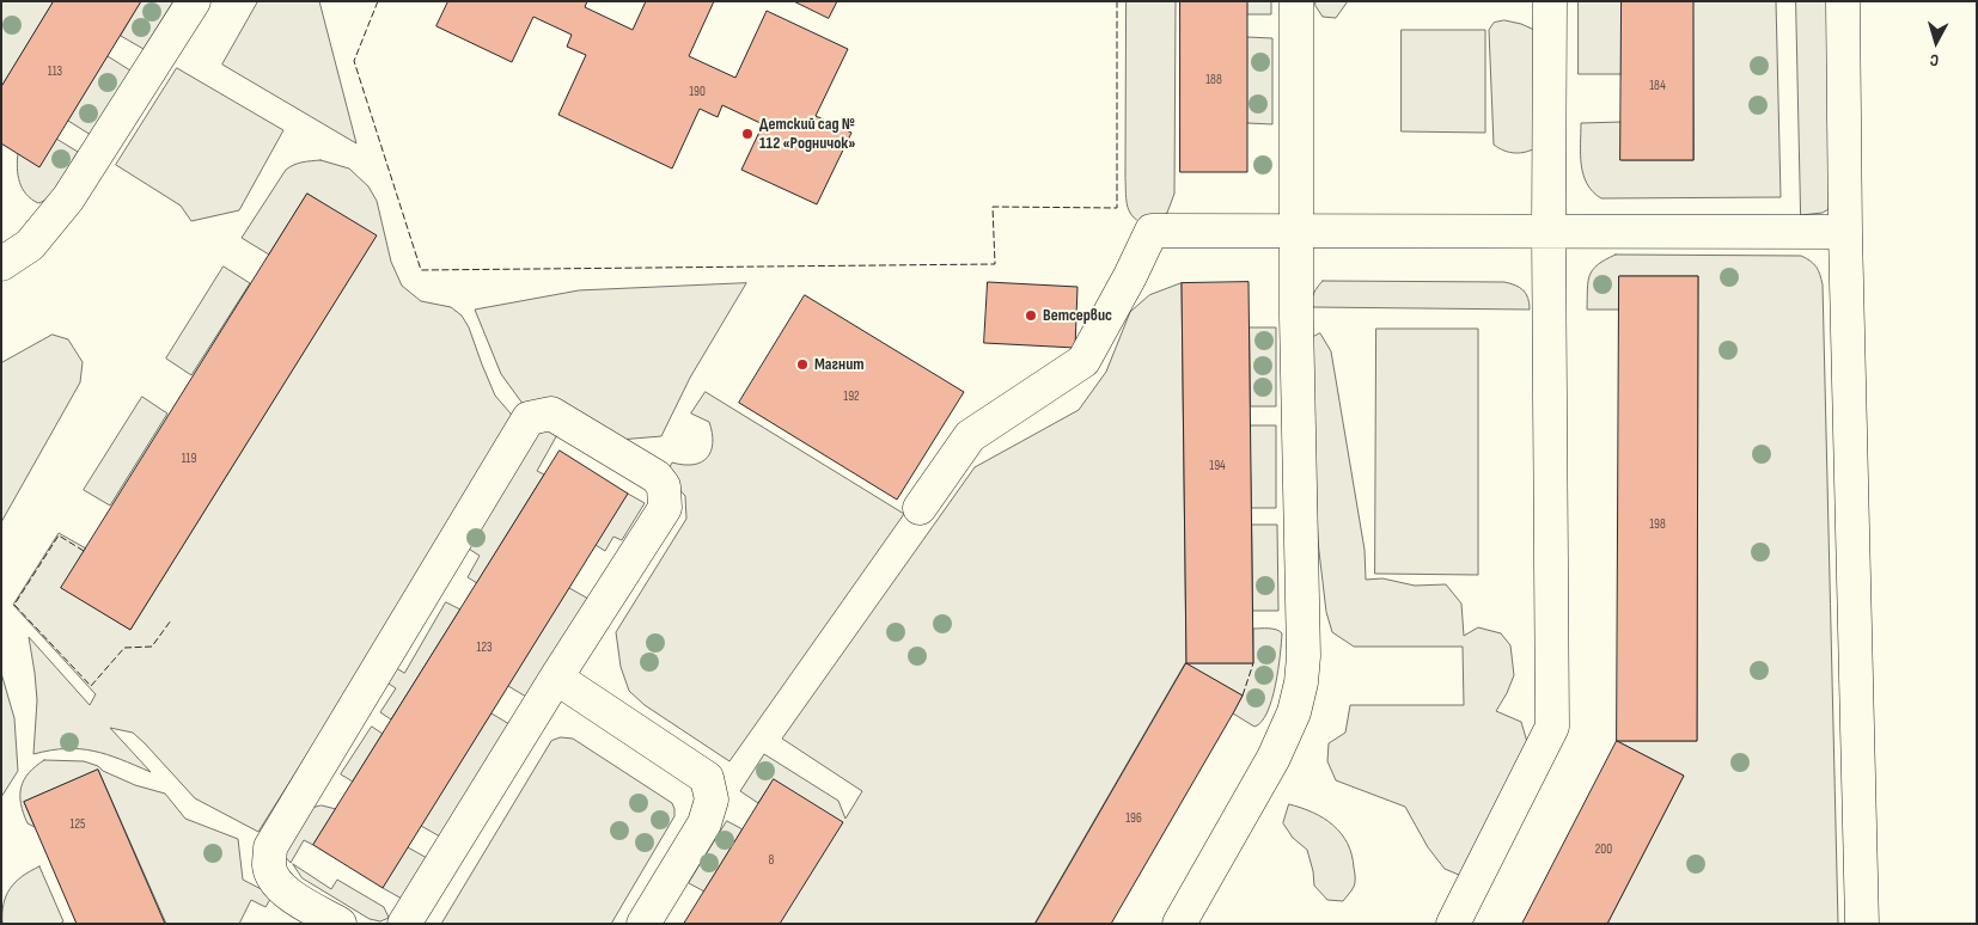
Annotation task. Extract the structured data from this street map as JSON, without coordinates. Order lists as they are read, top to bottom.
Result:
{
  "places": ["Детский сад № 112 «Родничок»", "Ветсервис", "Магнит"],
  "house_numbers": [
    "113",
    "188",
    "184",
    "190",
    "192",
    "119",
    "194",
    "198",
    "123",
    "196",
    "125",
    "200",
    "8"
  ],
  "north": "bottom"
}
